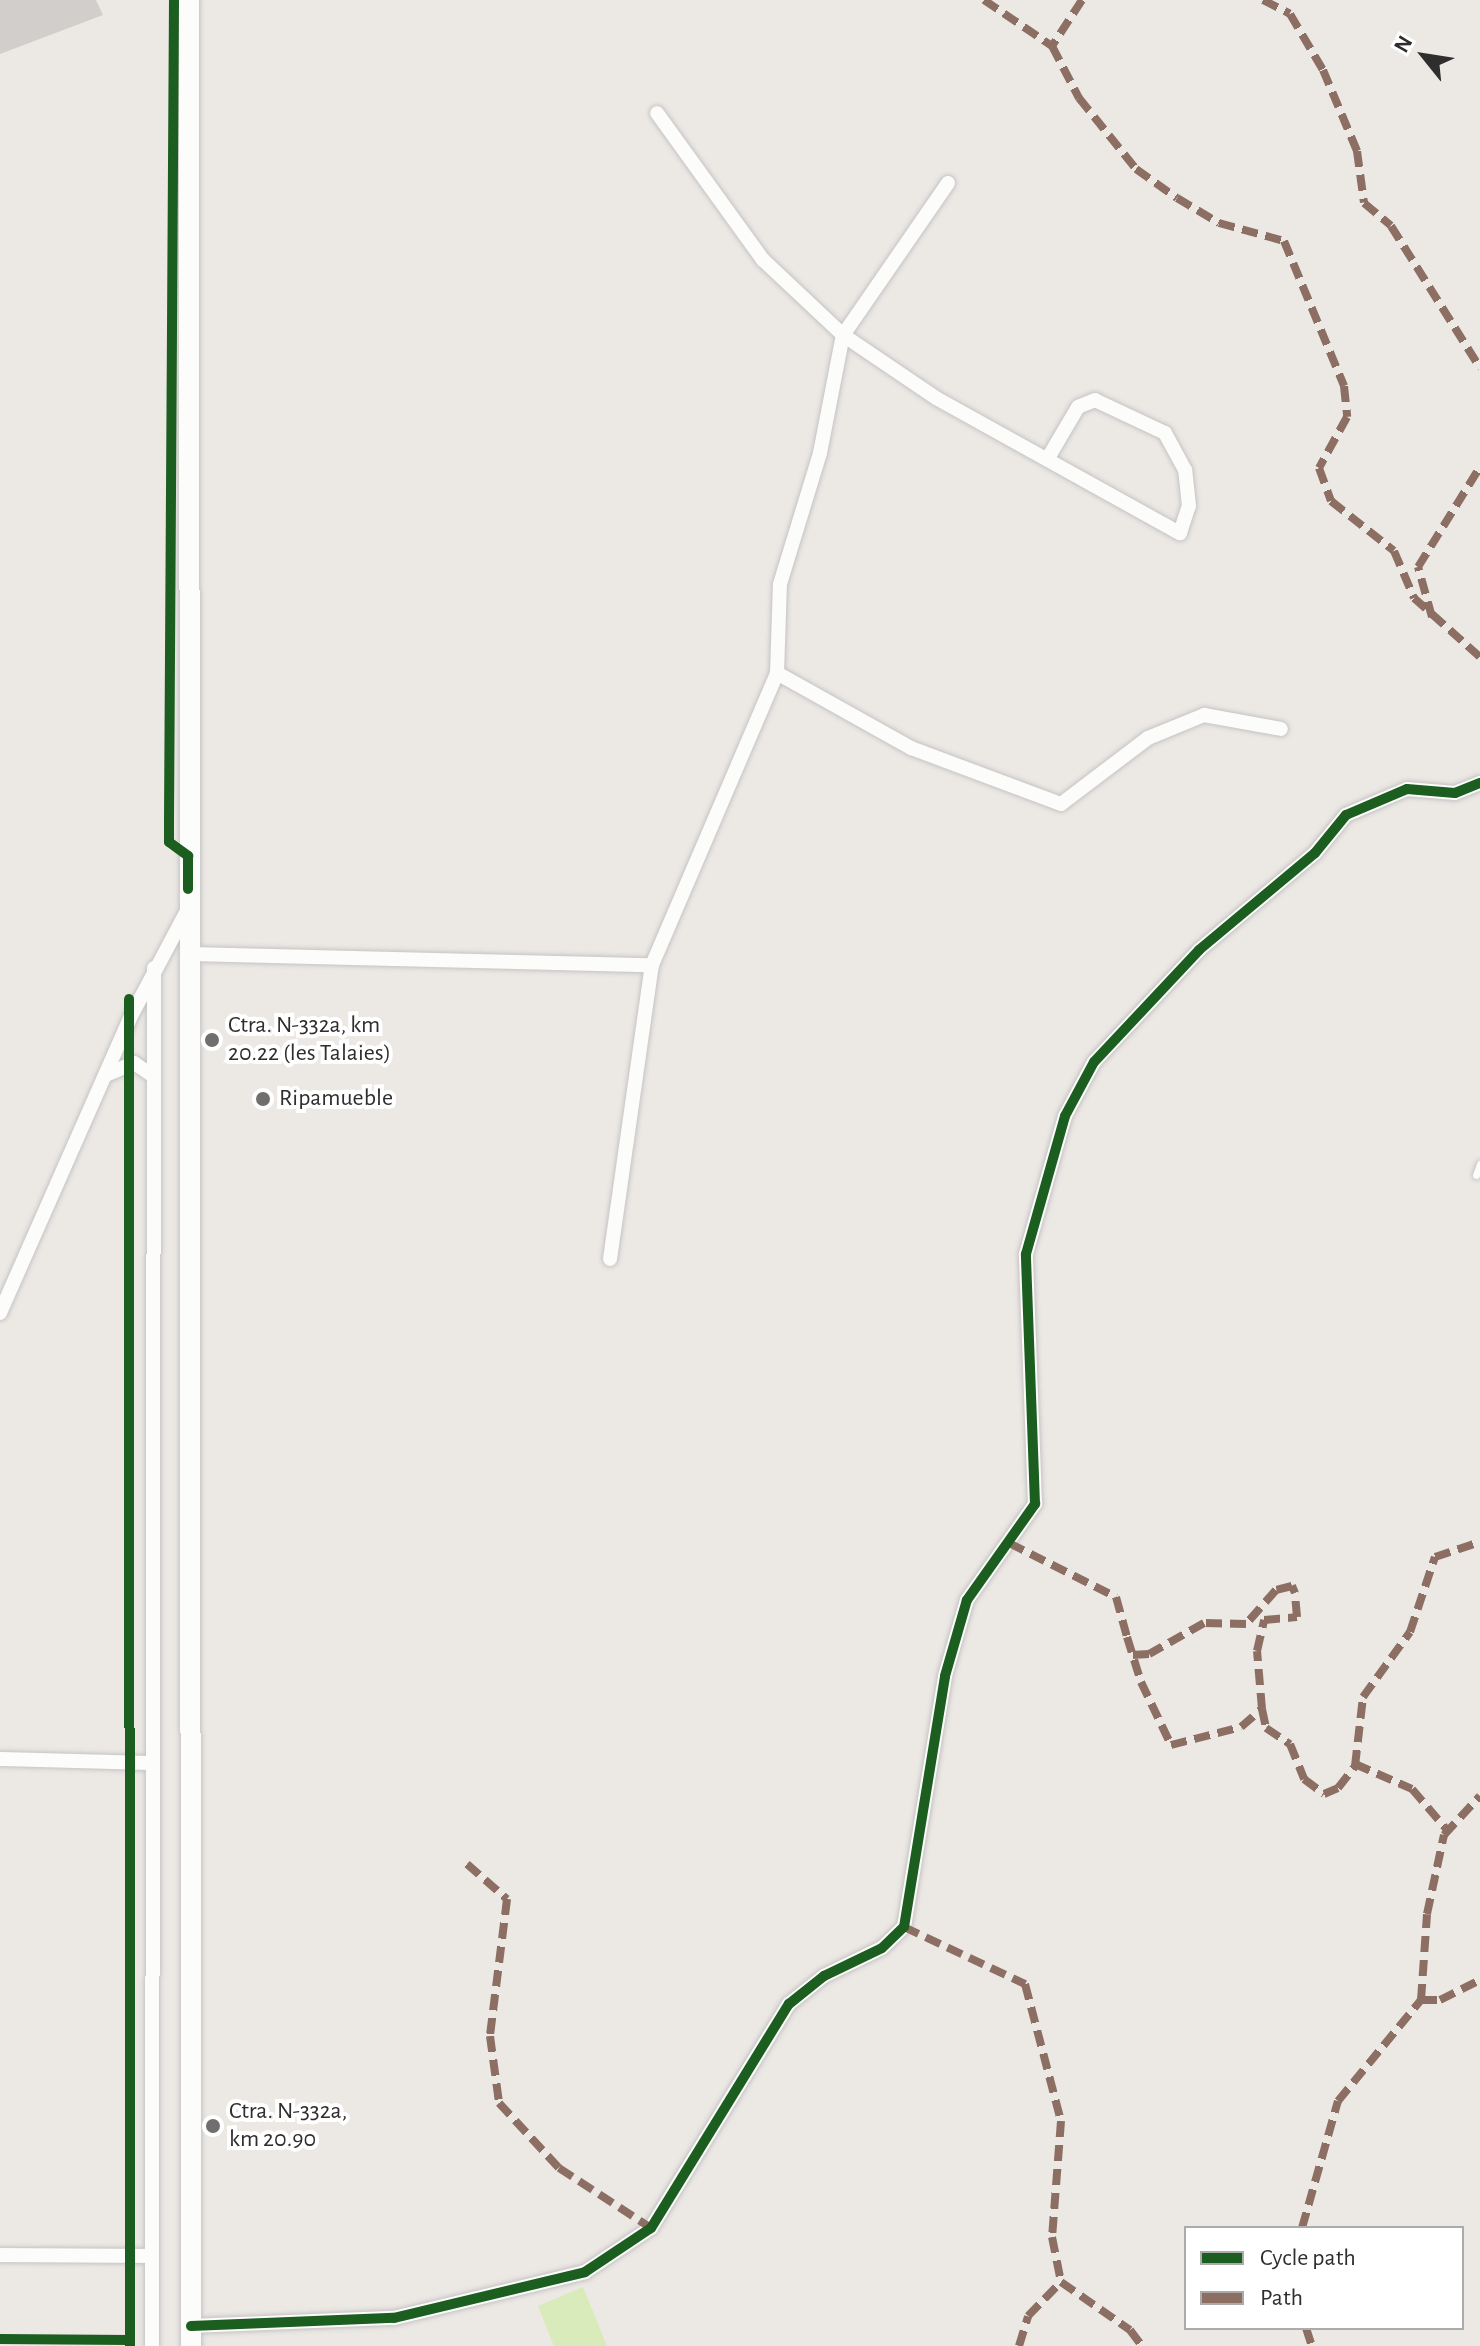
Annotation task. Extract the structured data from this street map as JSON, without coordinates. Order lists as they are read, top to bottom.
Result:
{
  "places": ["Ctra. N-332a, km 20.22 (les Talaies)", "Ripamueble", "Ctra. N-332a, km 20.90"],
  "legend": ["Cycle path", "Path"],
  "north": "top left"
}
